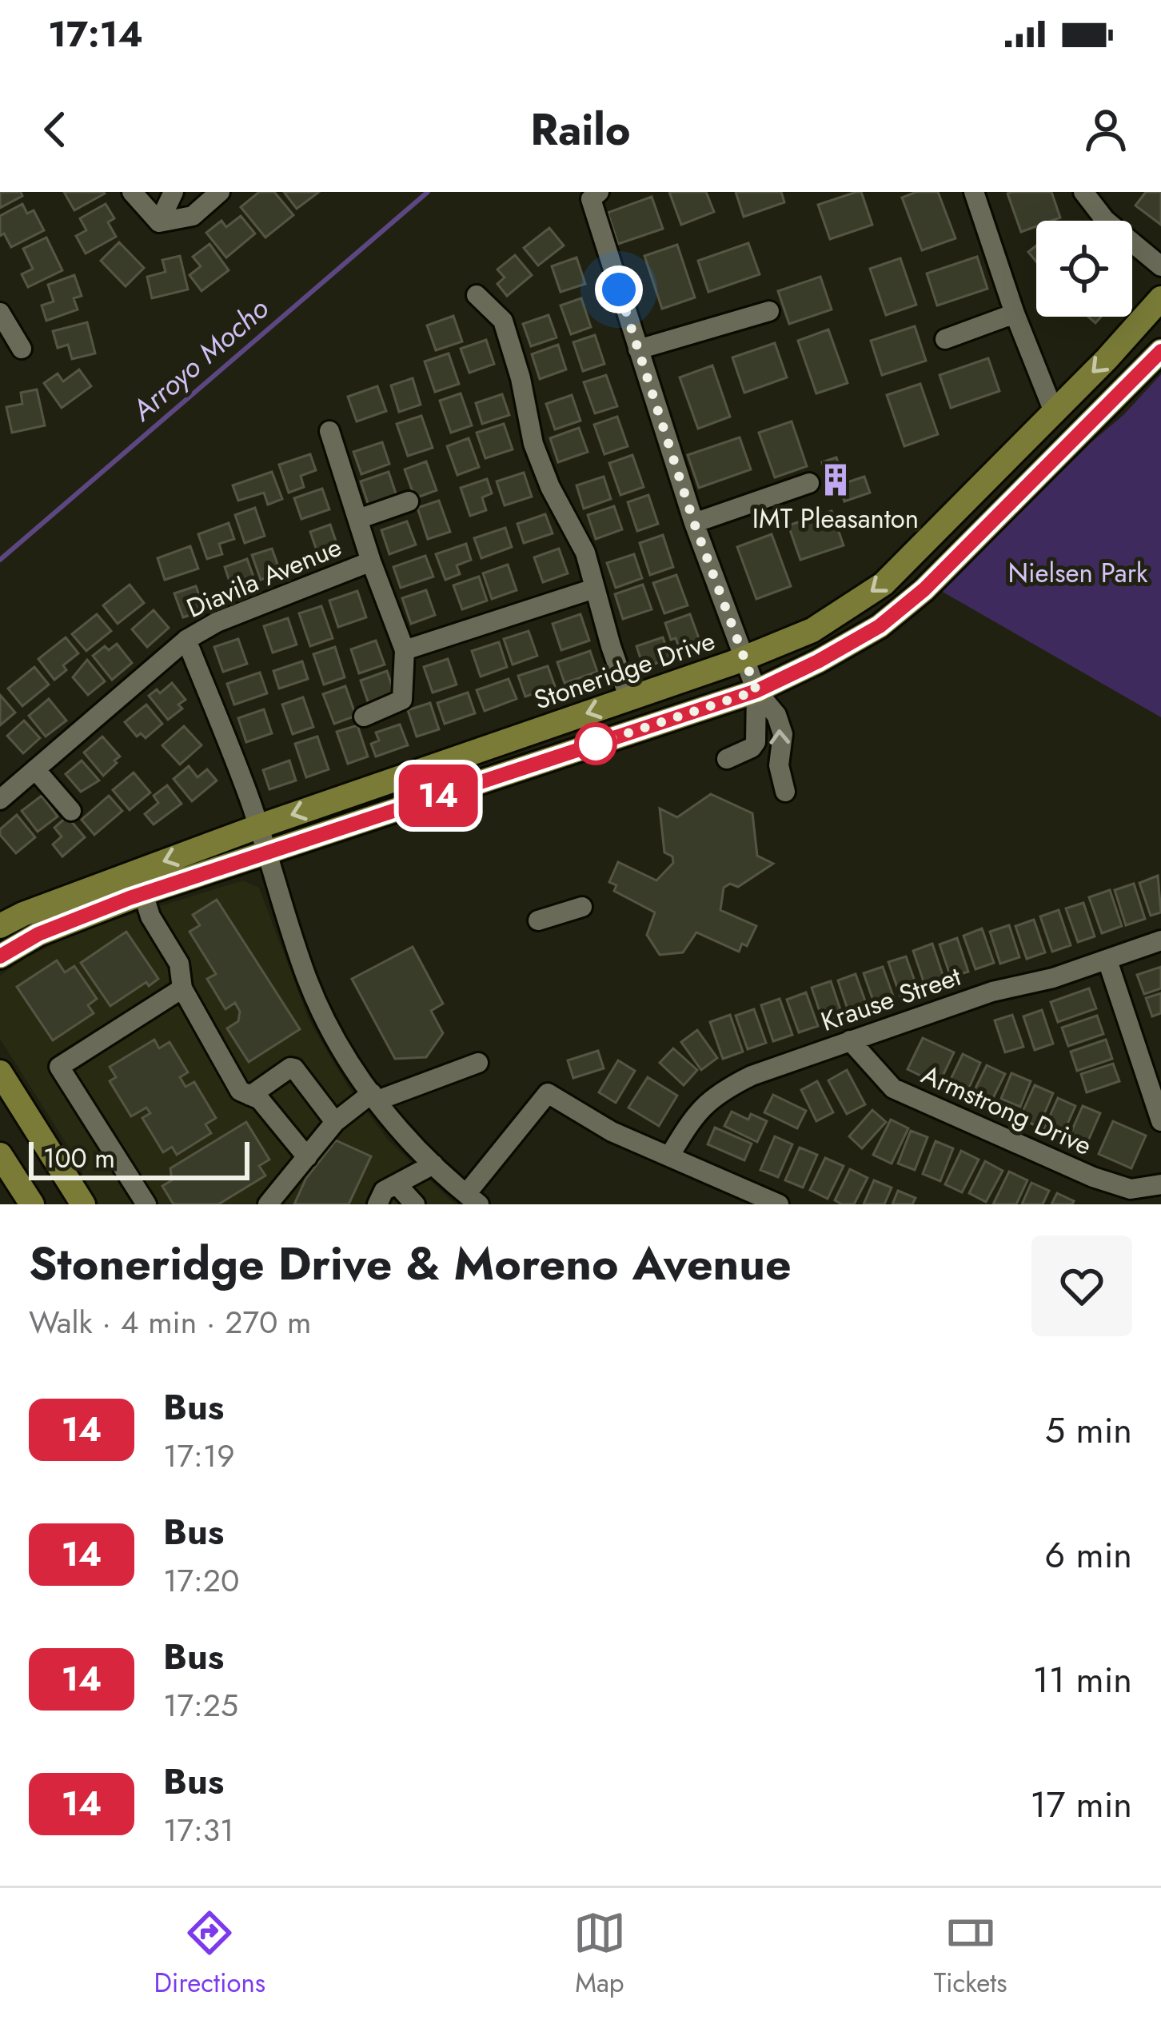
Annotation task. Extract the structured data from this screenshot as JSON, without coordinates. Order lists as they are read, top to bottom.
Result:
{
  "streets": {
    "main road": ["Stoneridge Drive"],
    "street": ["Diavila Avenue", "Krause Street", "Armstrong Drive"]
  },
  "crossings": [
    ["Krause Street", "Armstrong Drive"]
  ],
  "water": ["Arroyo Mocho"],
  "parks": ["Nielsen Park"],
  "places": {
    "building": ["IMT Pleasanton"]
  },
  "lines": ["bus line 14"],
  "scale_bar": "100 m",
  "page": {
    "status": "17:14",
    "header": "Railo",
    "on_map": "14",
    "scale": "100 m",
    "heading": ["Stoneridge Drive & Moreno Avenue", "Walk · 4 min · 270 m"],
    "list": [
      {
        "mark": "14",
        "name": "Bus",
        "note": "17:19",
        "value": "5 min"
      },
      {
        "mark": "14",
        "name": "Bus",
        "note": "17:20",
        "value": "6 min"
      },
      {
        "mark": "14",
        "name": "Bus",
        "note": "17:25",
        "value": "11 min"
      },
      {
        "mark": "14",
        "name": "Bus",
        "note": "17:31",
        "value": "17 min"
      }
    ],
    "tabs": ["Directions", "Map", "Tickets"]
  }
}
